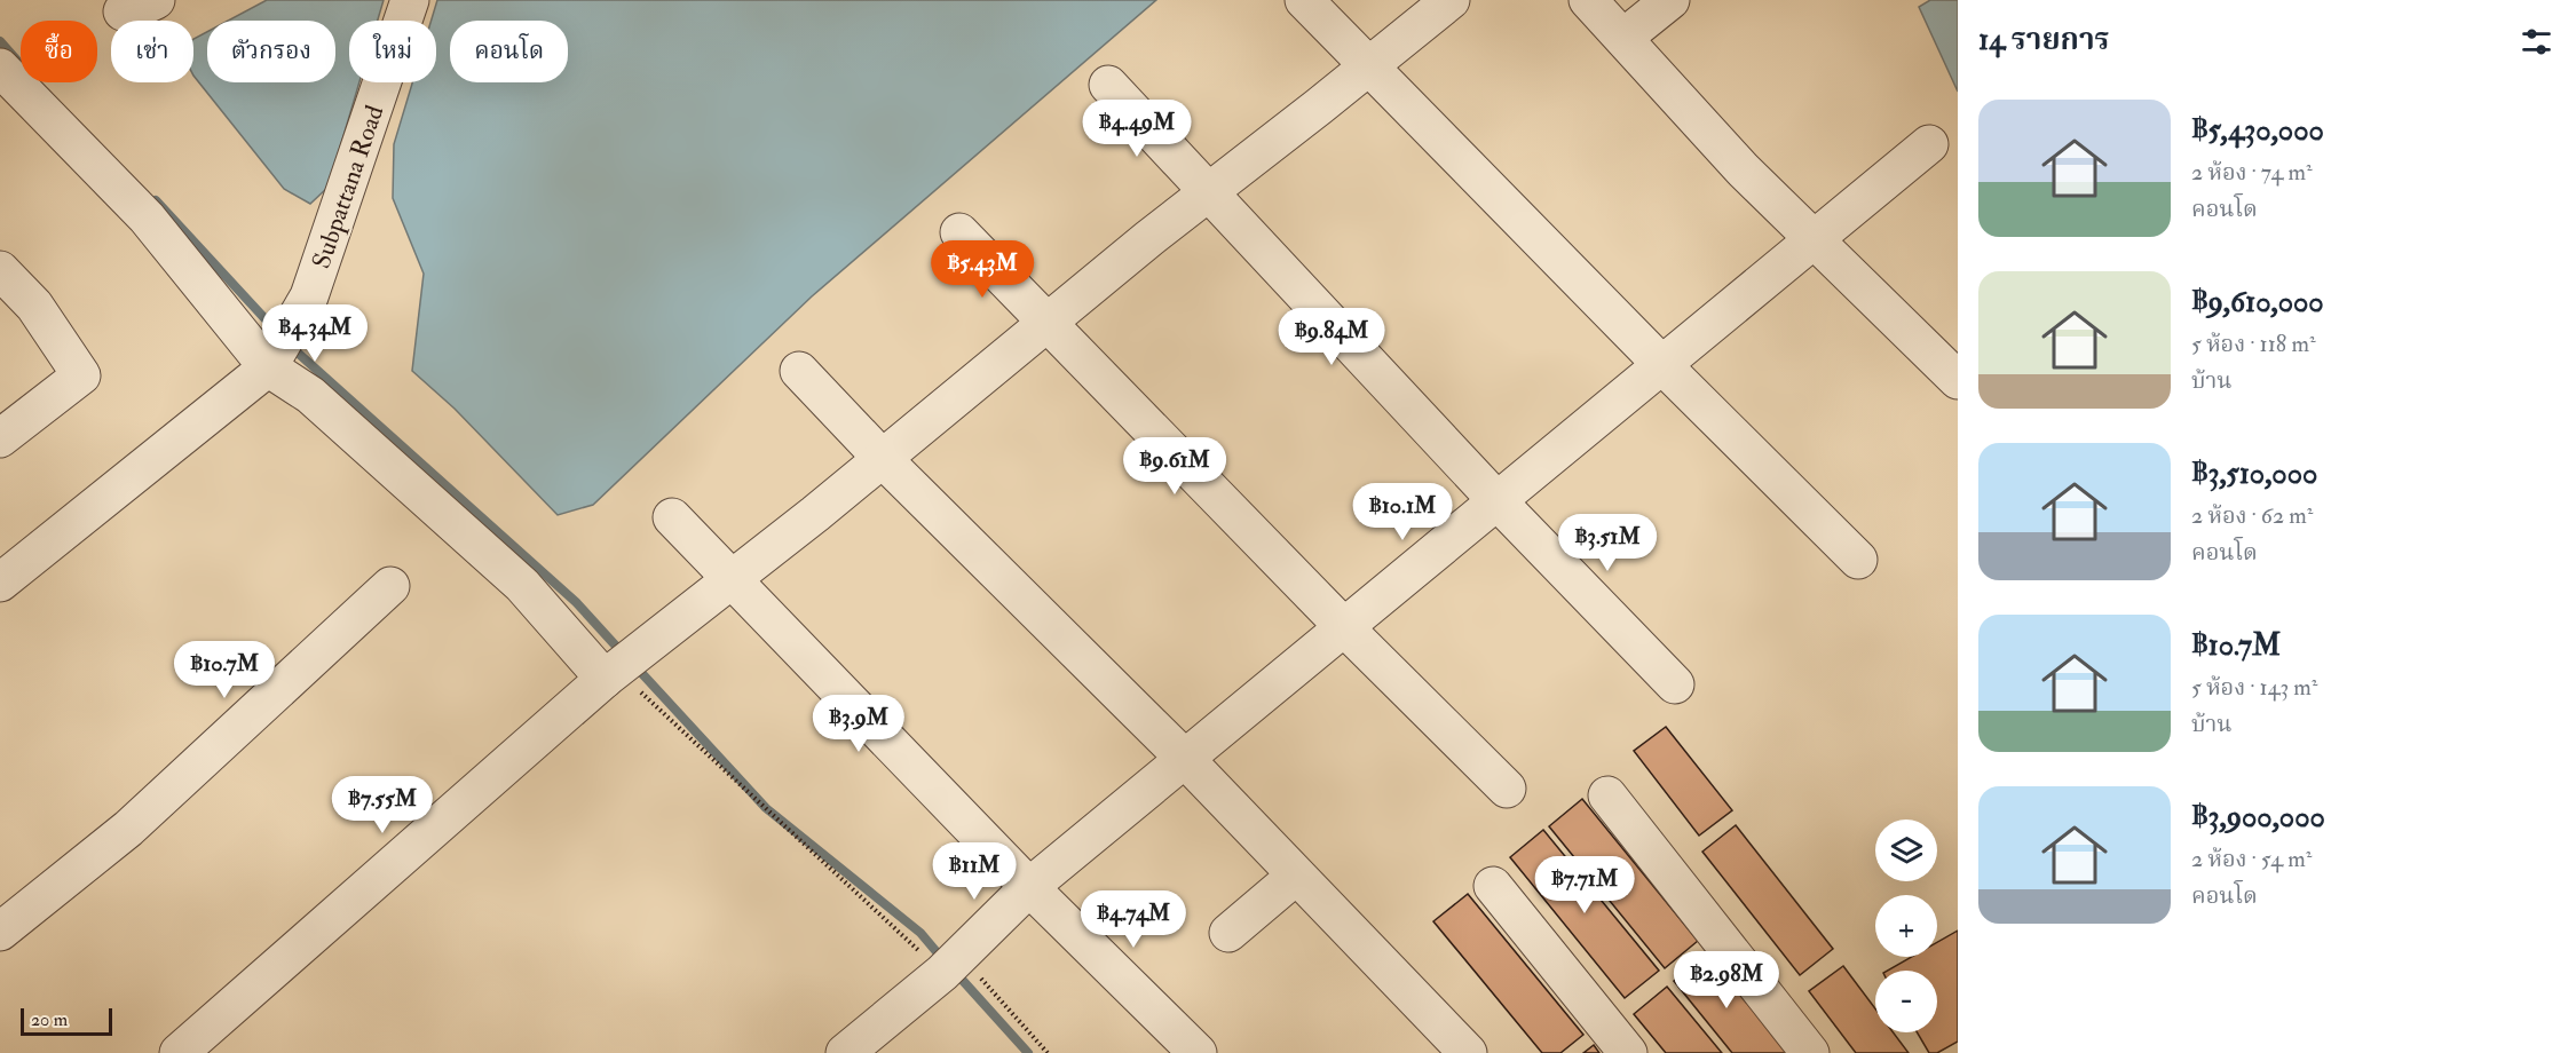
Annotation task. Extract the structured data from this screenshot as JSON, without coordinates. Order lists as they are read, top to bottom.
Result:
{
  "streets": {
    "street": ["Subpattana Road"]
  },
  "scale_bar": "20 m",
  "page": {
    "heading": "14 รายการ",
    "chip": [
      "ซื้อ",
      "เช่า",
      "ตัวกรอง",
      "ใหม่",
      "คอนโด"
    ],
    "list": [
      {
        "name": "฿5,430,000",
        "note": "2 ห้อง · 74 m² · คอนโด"
      },
      {
        "name": "฿9,610,000",
        "note": "5 ห้อง · 118 m² · บ้าน"
      },
      {
        "name": "฿3,510,000",
        "note": "2 ห้อง · 62 m² · คอนโด"
      },
      {
        "name": "฿10.7M",
        "note": "5 ห้อง · 143 m² · บ้าน"
      },
      {
        "name": "฿3,900,000",
        "note": "2 ห้อง · 54 m² · คอนโด"
      }
    ],
    "price": [
      "฿4.49M",
      "฿5.43M",
      "฿4.34M",
      "฿9.84M",
      "฿9.61M",
      "฿10.1M",
      "฿3.51M",
      "฿10.7M",
      "฿3.9M",
      "฿7.55M",
      "฿11M",
      "฿7.71M",
      "฿4.74M",
      "฿2.98M"
    ],
    "map_buttons": ["+", "−"],
    "scale": "20 m"
  }
}
